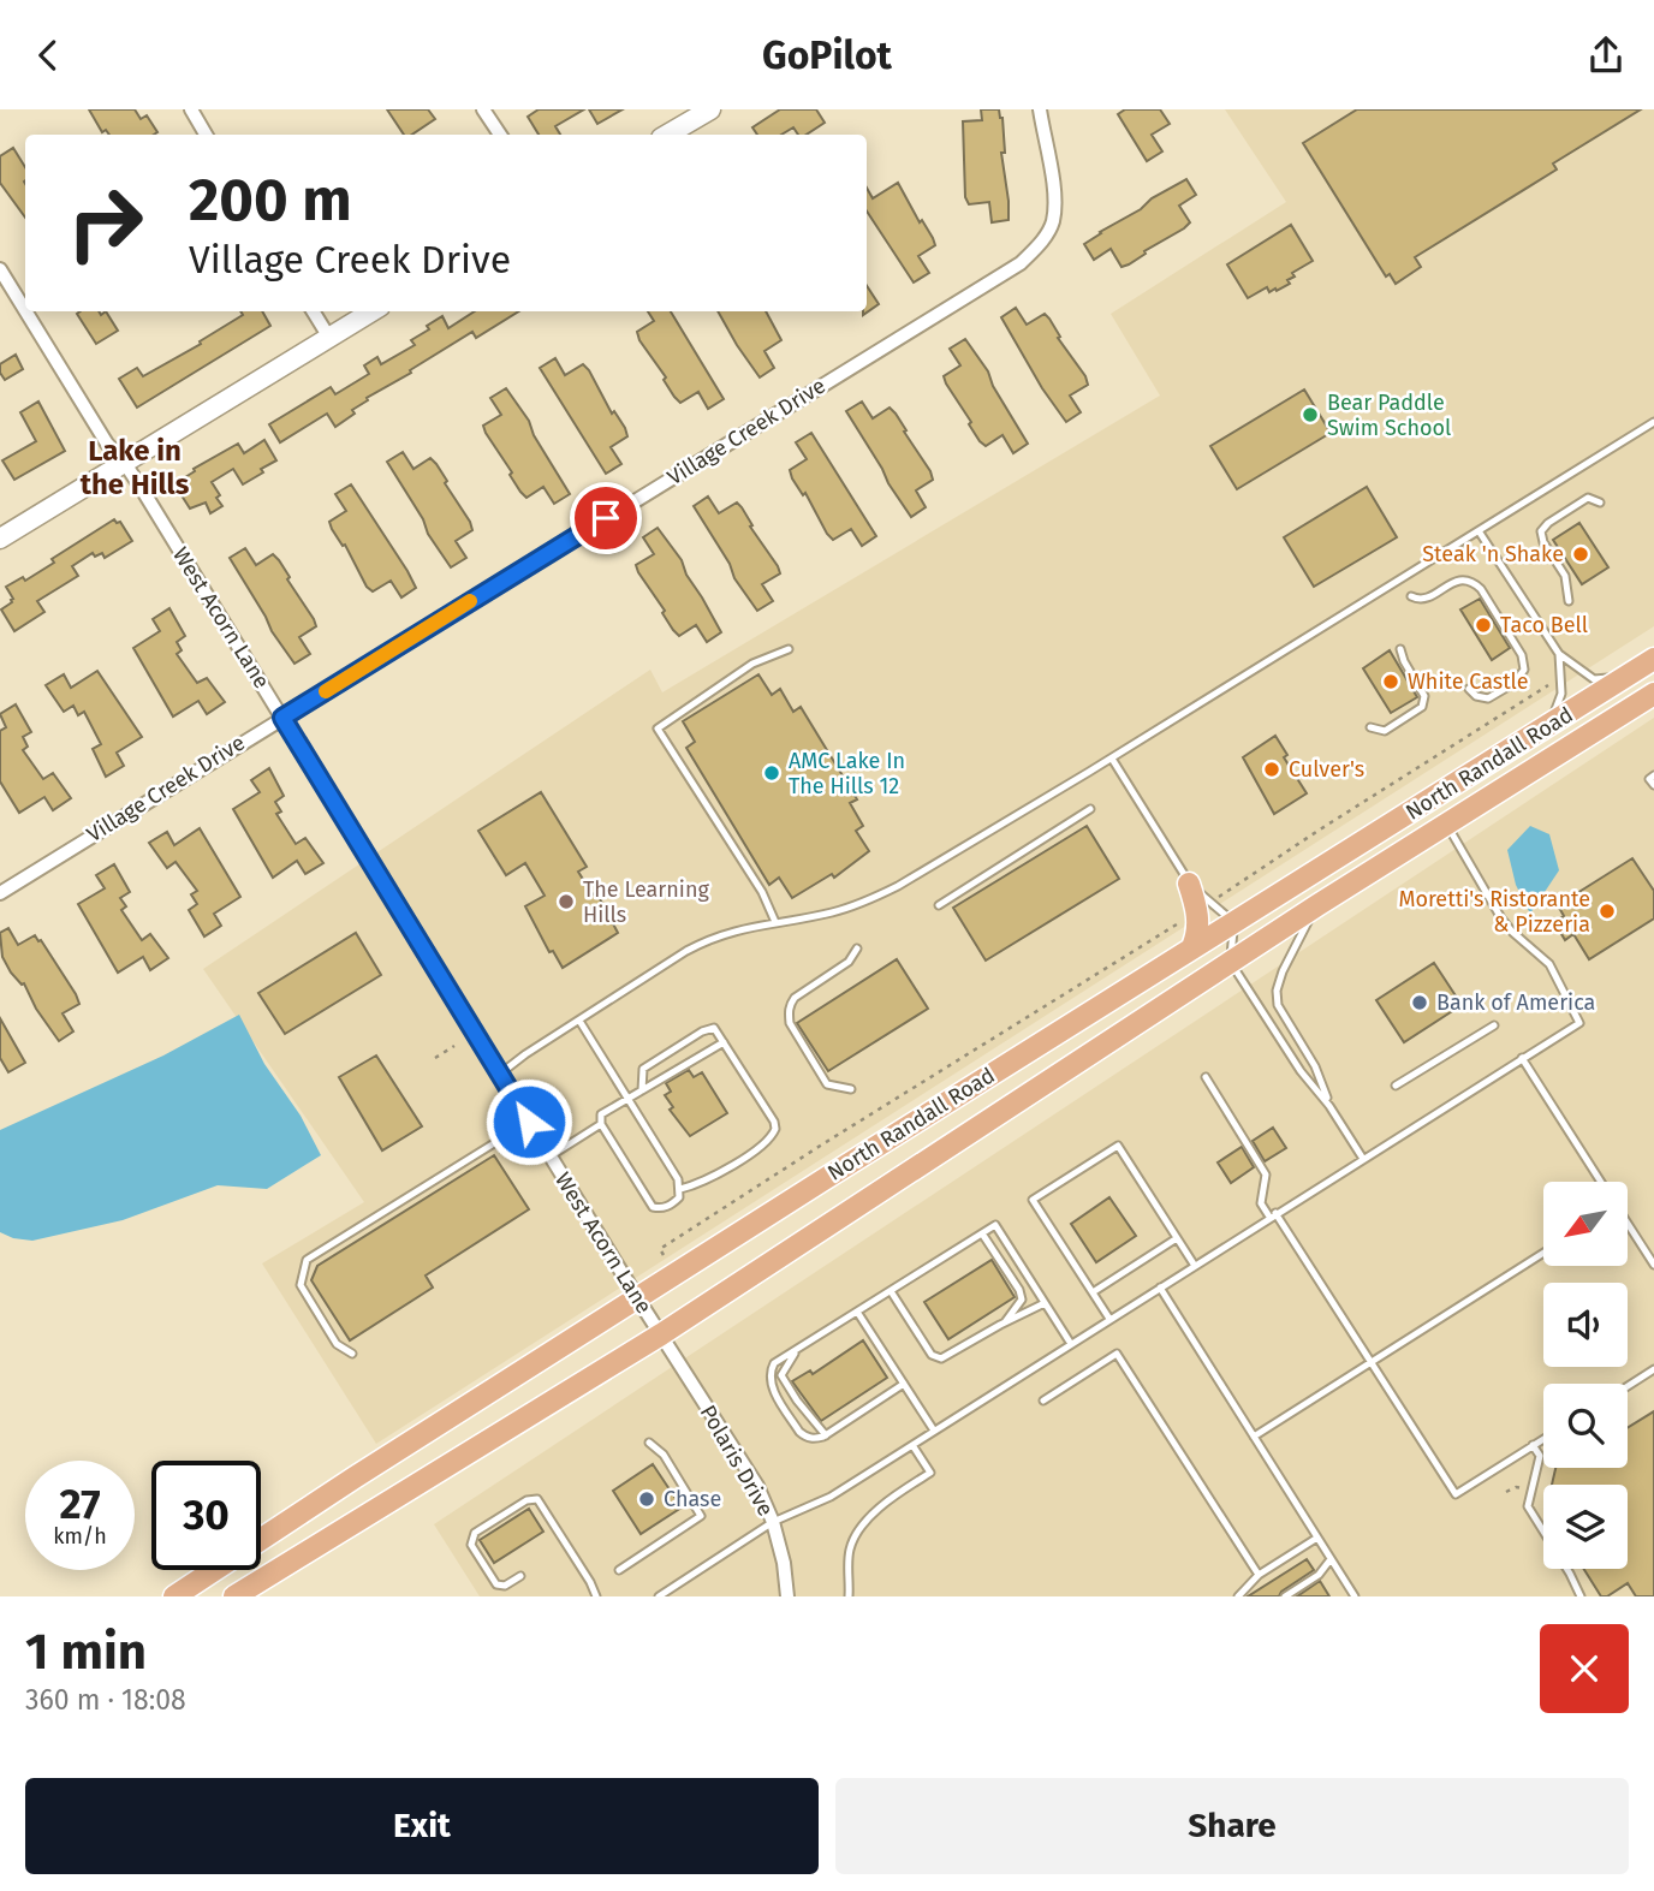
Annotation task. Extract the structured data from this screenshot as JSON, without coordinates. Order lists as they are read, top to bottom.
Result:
{
  "streets": {
    "main road": ["North Randall Road"],
    "street": ["Village Creek Drive", "West Acorn Lane", "Polaris Drive"]
  },
  "crossings": [
    ["Village Creek Drive", "West Acorn Lane"],
    ["West Acorn Lane", "North Randall Road"],
    ["West Acorn Lane", "Polaris Drive"],
    ["North Randall Road", "Polaris Drive"]
  ],
  "districts": ["Lake in the Hills"],
  "places": [
    "Bear Paddle Swim School",
    "Steak 'n Shake",
    "Taco Bell",
    "White Castle",
    "Culver's",
    "AMC Lake In The Hills 12",
    "The Learning Hills",
    "Moretti's Ristorante & Pizzeria",
    "Bank of America",
    "Chase"
  ],
  "north": "bottom left",
  "page": {
    "header": "GoPilot",
    "turn": ["200 m", "Village Creek Drive"],
    "speed": "27 km/h",
    "limit": "30",
    "heading": ["1 min", "360 m · 18:08"],
    "buttons": ["Exit", "Share"]
  }
}
